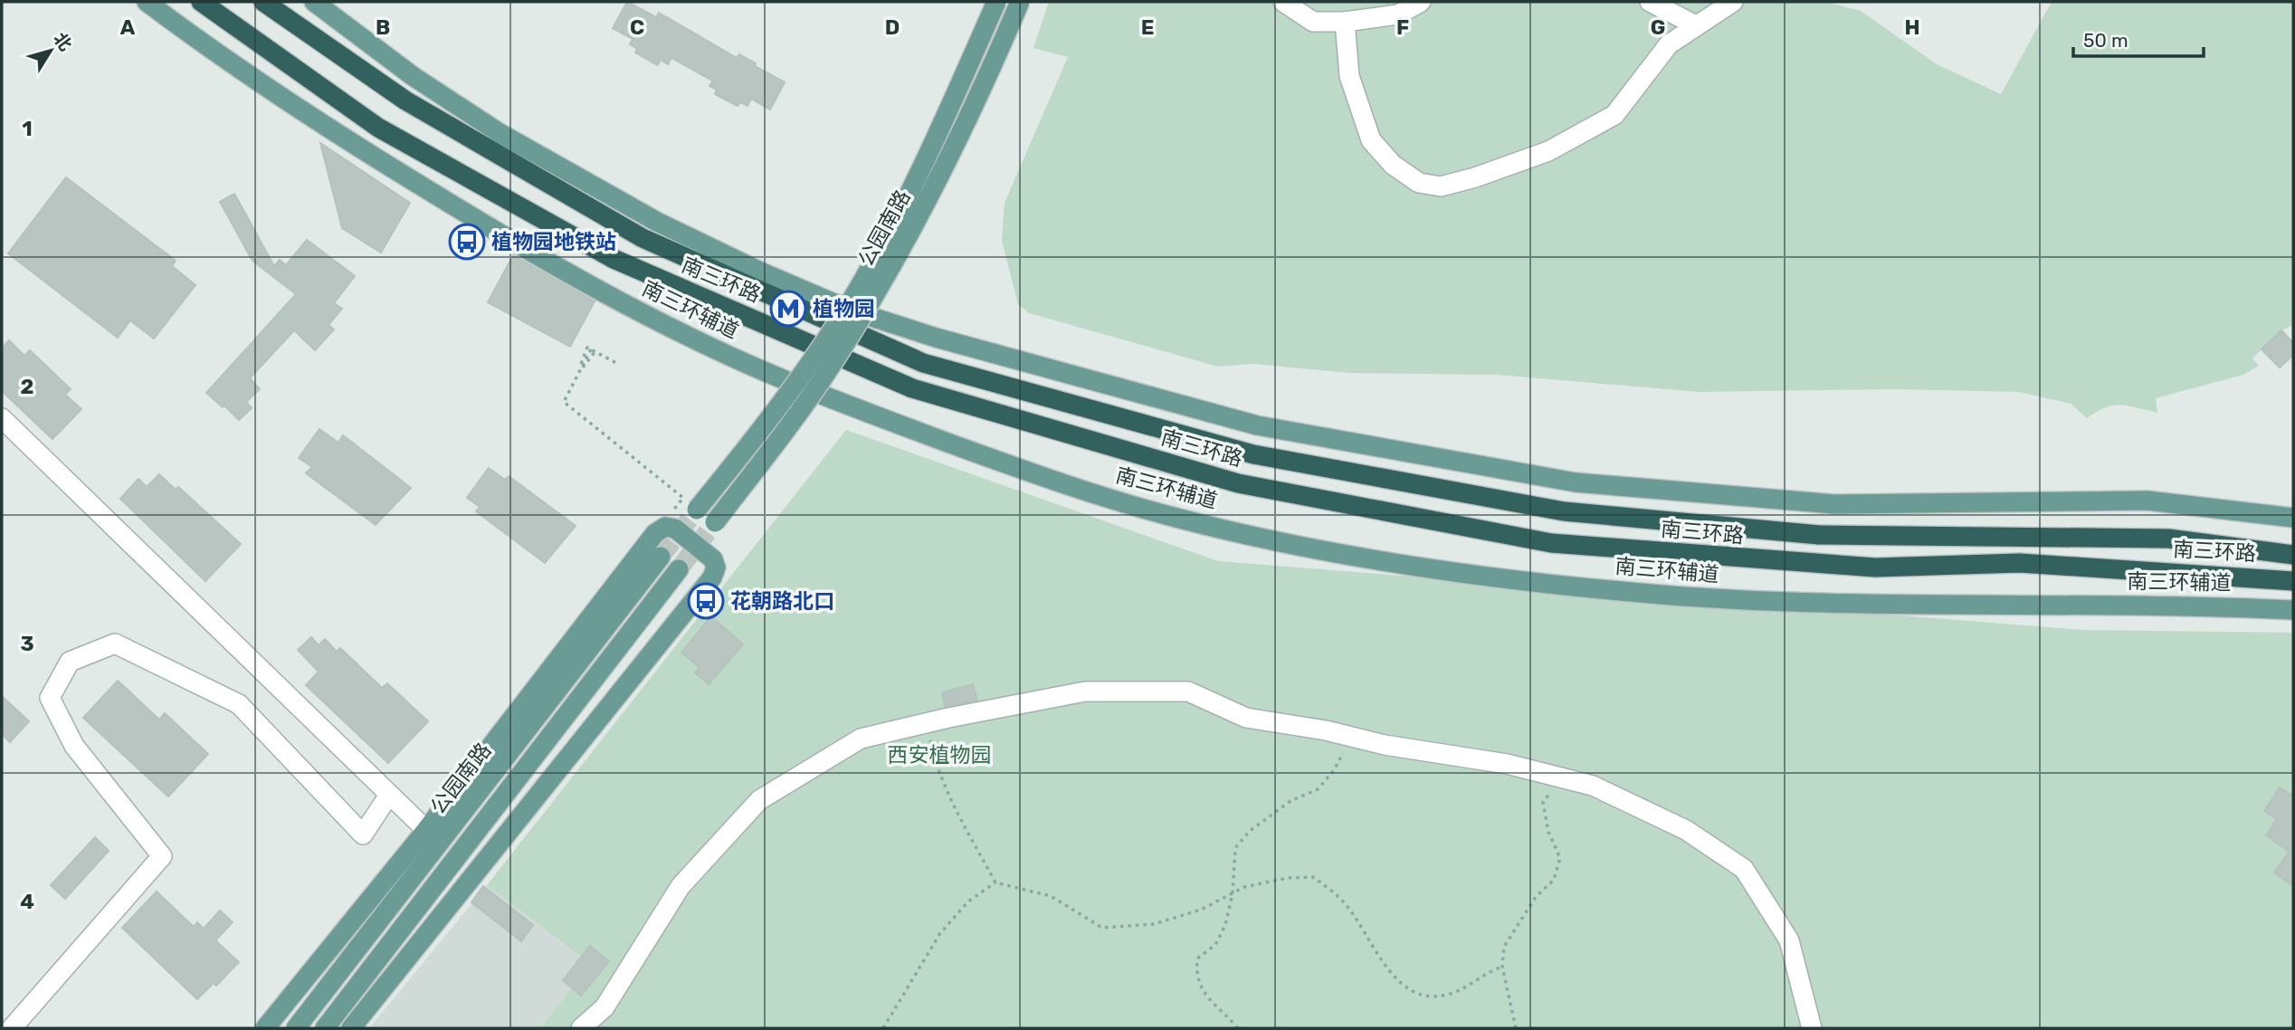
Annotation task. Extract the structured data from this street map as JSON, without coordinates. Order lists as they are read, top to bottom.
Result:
{
  "streets": {
    "highway": ["南三环路"],
    "main road": ["公园南路", "南三环辅道"]
  },
  "parks": ["西安植物园"],
  "places": {
    "bus stop": ["植物园地铁站", "花朝路北口"],
    "metro station": ["植物园"]
  },
  "scale_bar": "50 m",
  "north": "top right",
  "grid": {
    "columns": [
      "A",
      "B",
      "C",
      "D",
      "E",
      "F",
      "G",
      "H"
    ],
    "rows": [
      "1",
      "2",
      "3",
      "4"
    ]
  }
}
